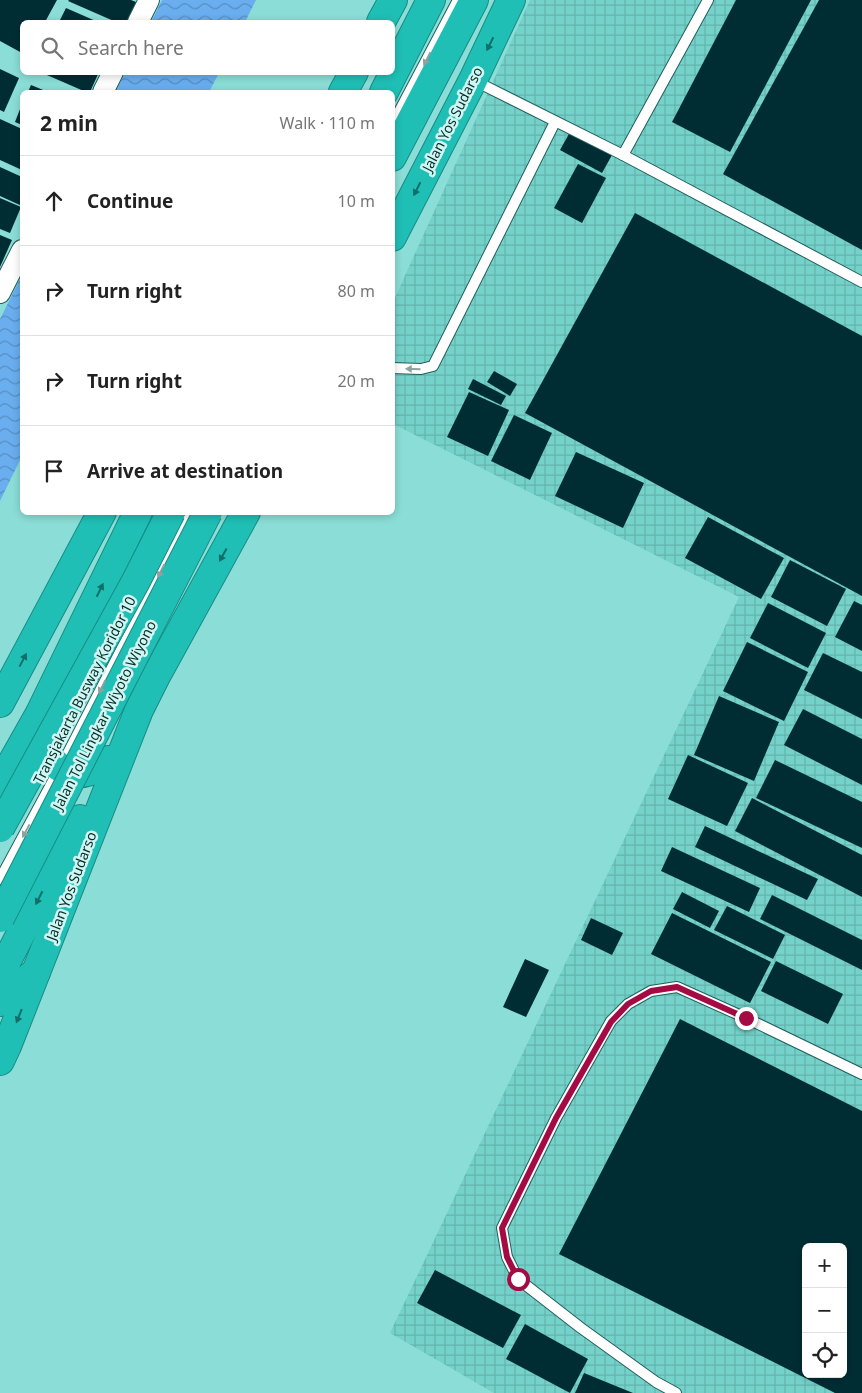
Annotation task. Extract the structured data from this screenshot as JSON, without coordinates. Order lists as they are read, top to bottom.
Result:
{
  "streets": {
    "highway": ["Jalan Yos Sudarso", "Jalan Tol Lingkar Wiyoto Wiyono"],
    "lane": ["Transjakarta Busway Koridor 10"]
  },
  "page": {
    "search": "Search here",
    "heading": ["2 min", "Walk · 110 m"],
    "list": [
      ["Continue", "10 m"],
      ["Turn right", "80 m"],
      ["Turn right", "20 m"],
      "Arrive at destination"
    ],
    "map_buttons": ["+", "−"]
  }
}
